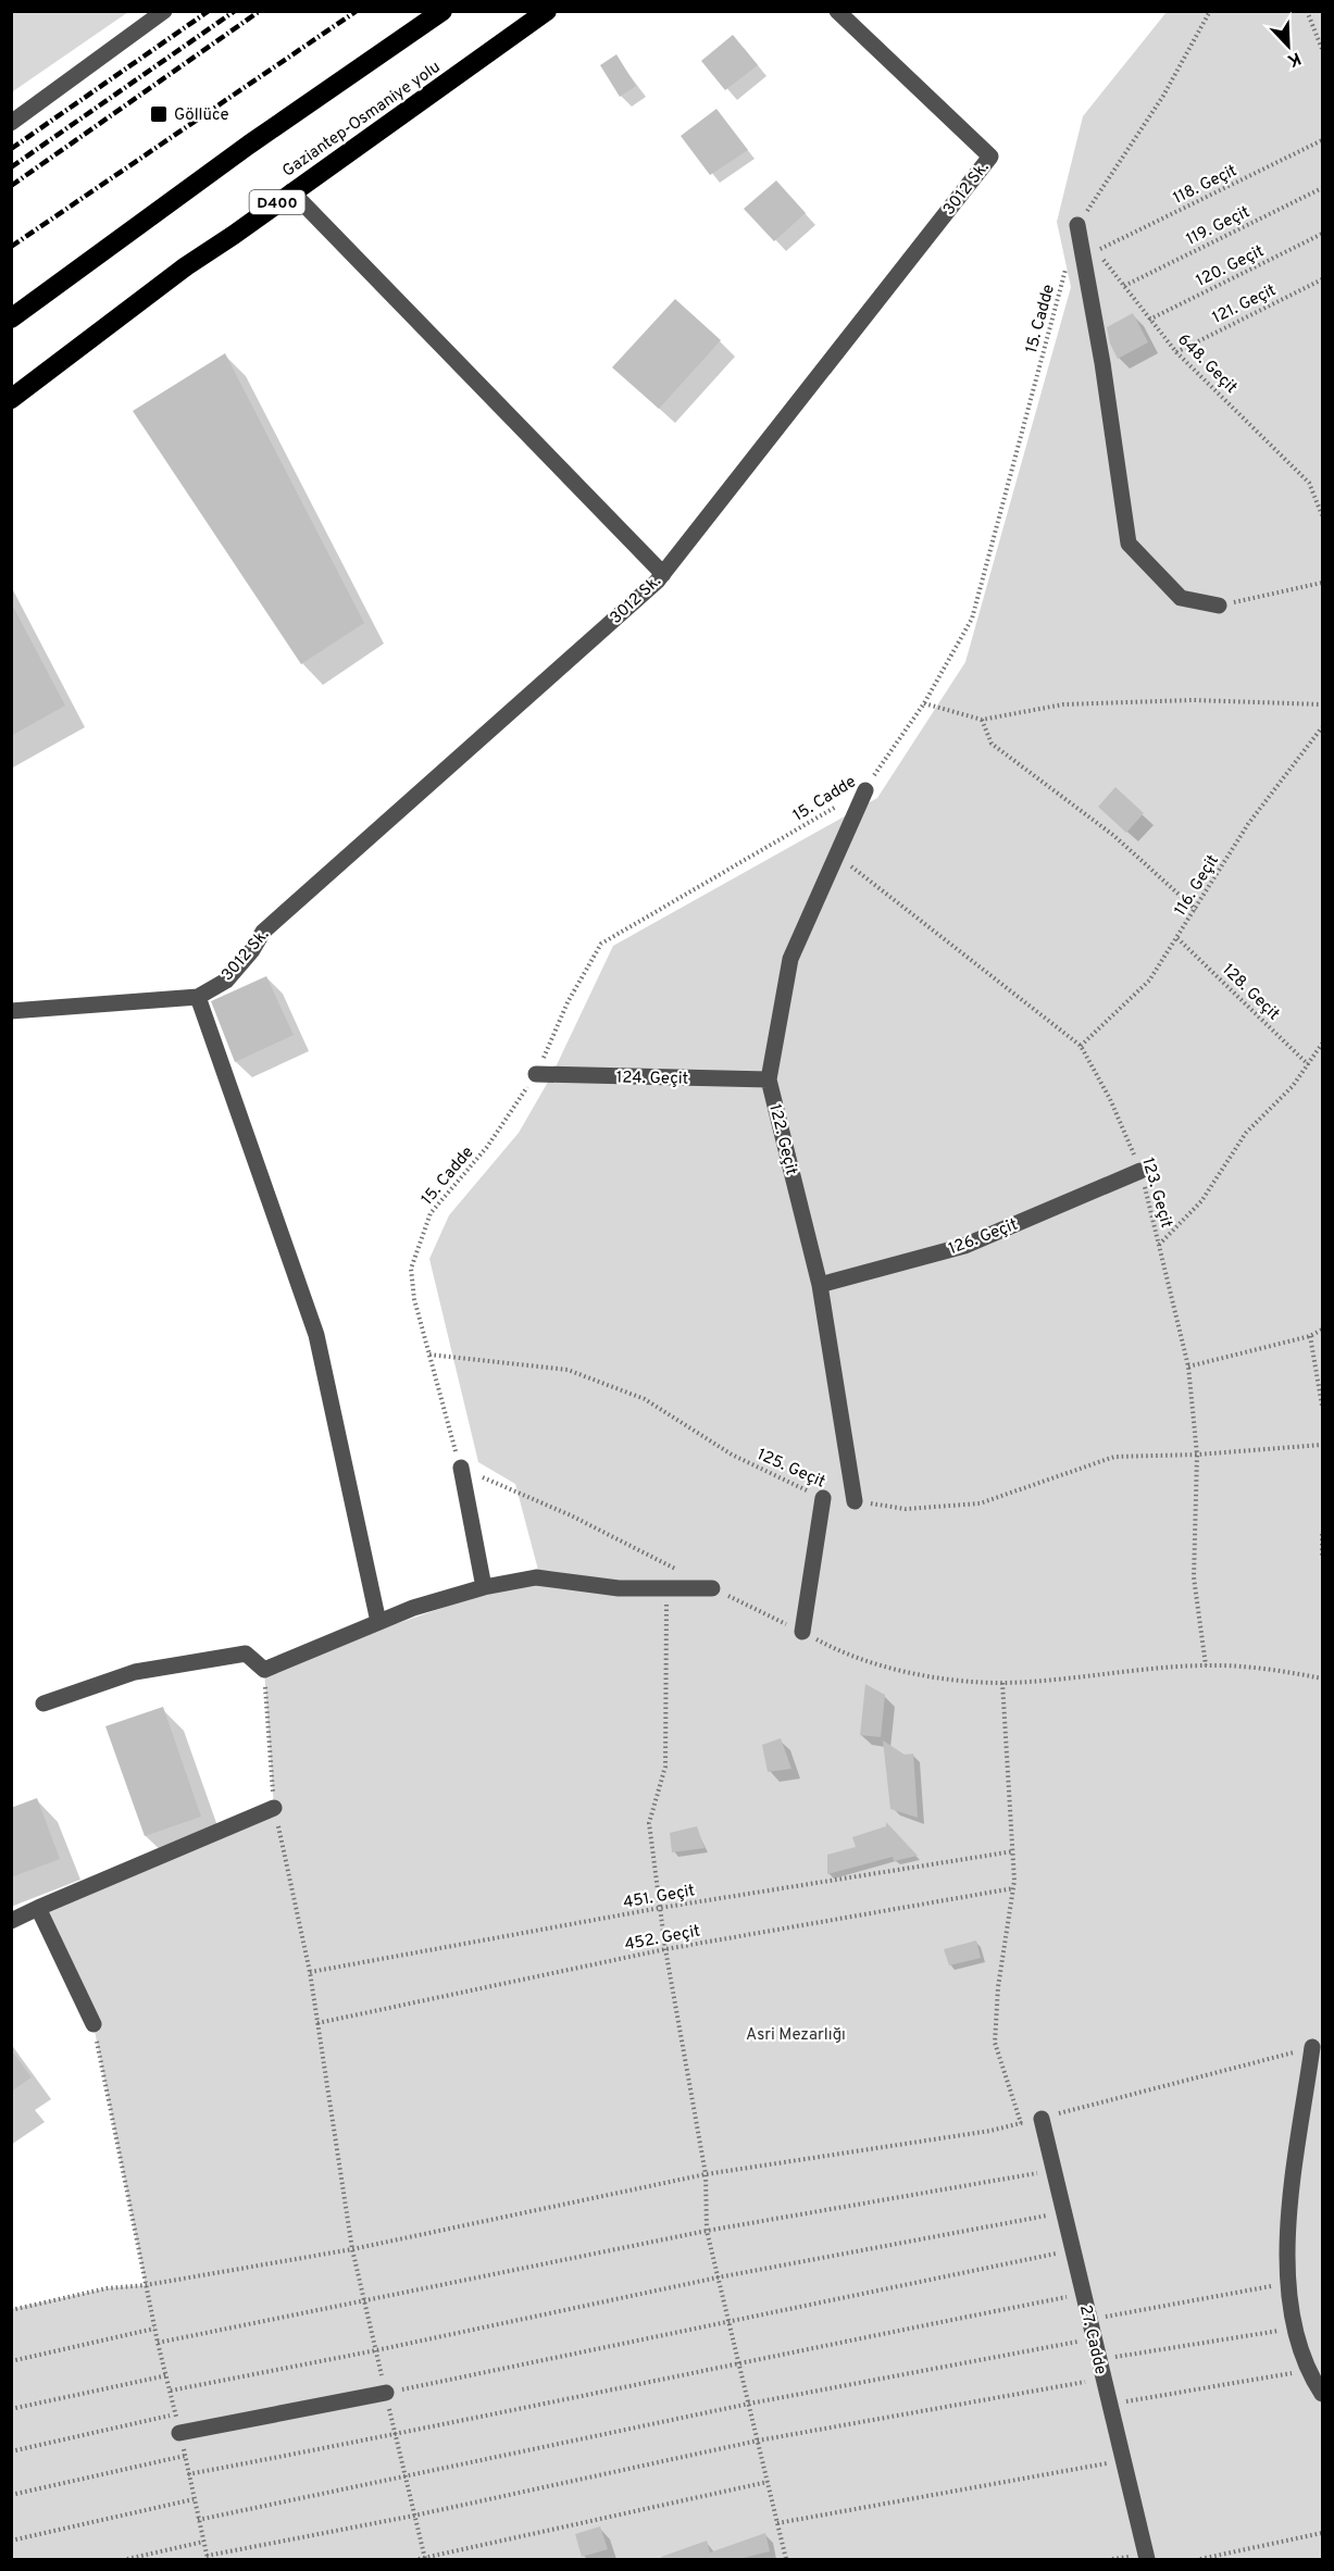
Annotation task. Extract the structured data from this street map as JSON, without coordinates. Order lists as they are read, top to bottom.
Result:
{
  "streets": {
    "highway": ["Gaziantep-Osmaniye yolu", "D400"],
    "street": [
      "3012 Sk.",
      "124. Geçit",
      "122. Geçit",
      "126. Geçit",
      "27. Cadde"
    ],
    "path": [
      "118. Geçit",
      "119. Geçit",
      "120. Geçit",
      "121. Geçit",
      "15. Cadde",
      "648. Geçit",
      "116. Geçit",
      "128. Geçit",
      "123. Geçit",
      "125. Geçit",
      "451. Geçit",
      "452. Geçit"
    ]
  },
  "crossings": [
    ["118. Geçit", "648. Geçit"],
    ["119. Geçit", "648. Geçit"],
    ["120. Geçit", "648. Geçit"],
    ["121. Geçit", "648. Geçit"],
    ["15. Cadde", "124. Geçit"],
    ["15. Cadde", "122. Geçit"],
    ["15. Cadde", "125. Geçit"],
    ["116. Geçit", "128. Geçit"],
    ["116. Geçit", "123. Geçit"],
    ["124. Geçit", "122. Geçit"],
    ["122. Geçit", "123. Geçit"],
    ["122. Geçit", "126. Geçit"],
    ["123. Geçit", "126. Geçit"]
  ],
  "parks": ["Asri Mezarlığı"],
  "places": {
    "transit": ["Göllüce"]
  },
  "north": "bottom right"
}
